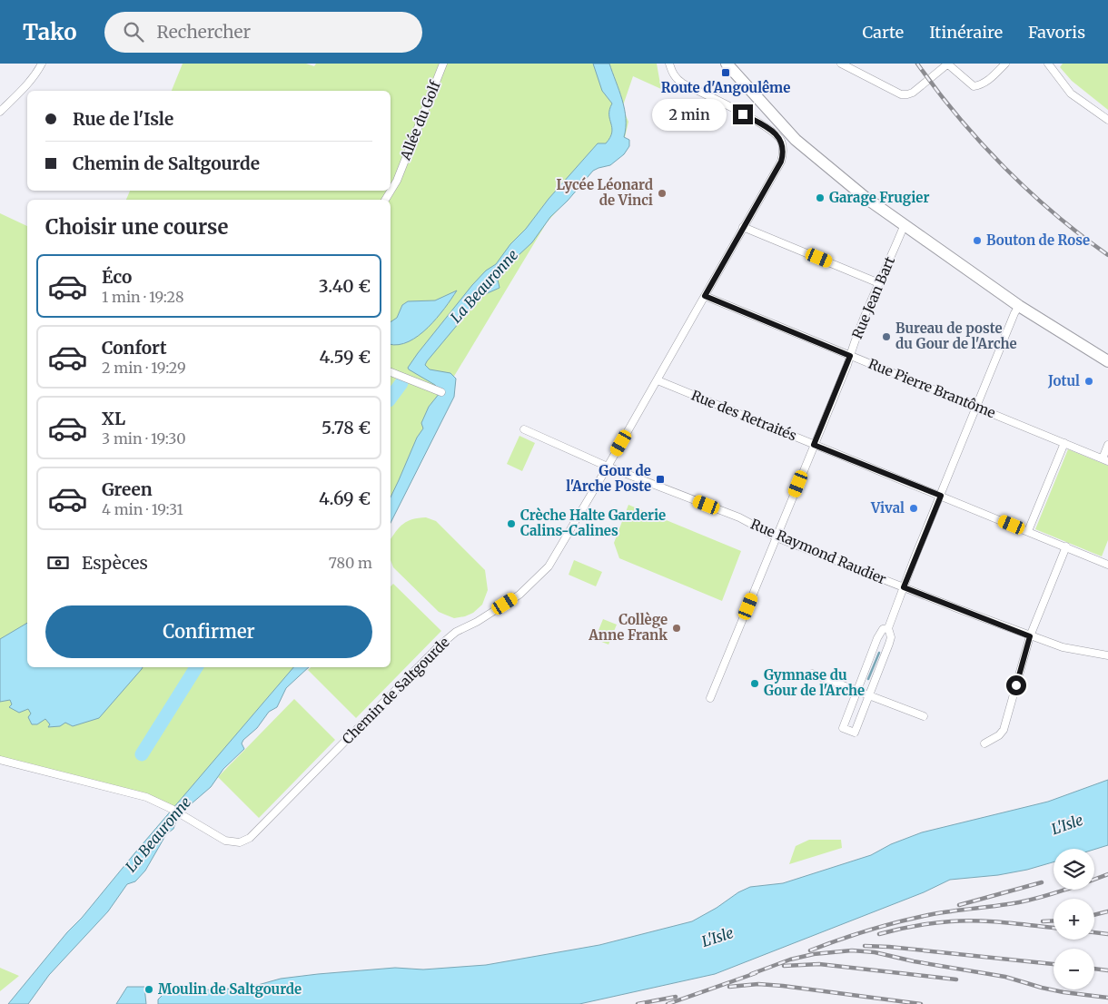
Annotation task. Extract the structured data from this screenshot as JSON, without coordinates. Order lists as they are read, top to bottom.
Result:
{
  "streets": {
    "street": [
      "Allée du Golf",
      "Rue Jean Bart",
      "Rue Pierre Brantôme",
      "Rue des Retraités",
      "Rue Raymond Raudier",
      "Chemin de Saltgourde"
    ]
  },
  "crossings": [
    ["Rue Jean Bart", "Rue Pierre Brantôme"],
    ["Rue Jean Bart", "Rue des Retraités"],
    ["Rue Jean Bart", "Rue Raymond Raudier"],
    ["Rue Pierre Brantôme", "Chemin de Saltgourde"],
    ["Rue des Retraités", "Chemin de Saltgourde"],
    ["Rue Raymond Raudier", "Chemin de Saltgourde"]
  ],
  "water": ["La Beauronne", "L'Isle"],
  "places": {
    "transit": ["Route d'Angoulême", "Gour de l'Arche Poste"],
    "other": [
      "Lycée Léonard de Vinci",
      "Garage Frugier",
      "Bouton de Rose",
      "Bureau de poste du Gour de l'Arche",
      "Jotul",
      "Vival",
      "Crèche Halte Garderie Calins-Calines",
      "Collège Anne Frank",
      "Gymnase du Gour de l'Arche",
      "Moulin de Saltgourde"
    ]
  },
  "page": {
    "header": "Tako",
    "search": "Rechercher",
    "nav": ["Carte", "Itinéraire", "Favoris"],
    "banner": ["Rue de l'Isle", "Chemin de Saltgourde"],
    "bubble": "2 min",
    "heading": "Choisir une course",
    "list": [
      {
        "name": "Éco",
        "note": "1 min · 19:28",
        "value": "3.40 €"
      },
      {
        "name": "Confort",
        "note": "2 min · 19:29",
        "value": "4.59 €"
      },
      {
        "name": "XL",
        "note": "3 min · 19:30",
        "value": "5.78 €"
      },
      {
        "name": "Green",
        "note": "4 min · 19:31",
        "value": "4.69 €"
      }
    ],
    "pay": ["Espèces", "780 m"],
    "buttons": "Confirmer",
    "map_buttons": ["+", "−"]
  }
}
